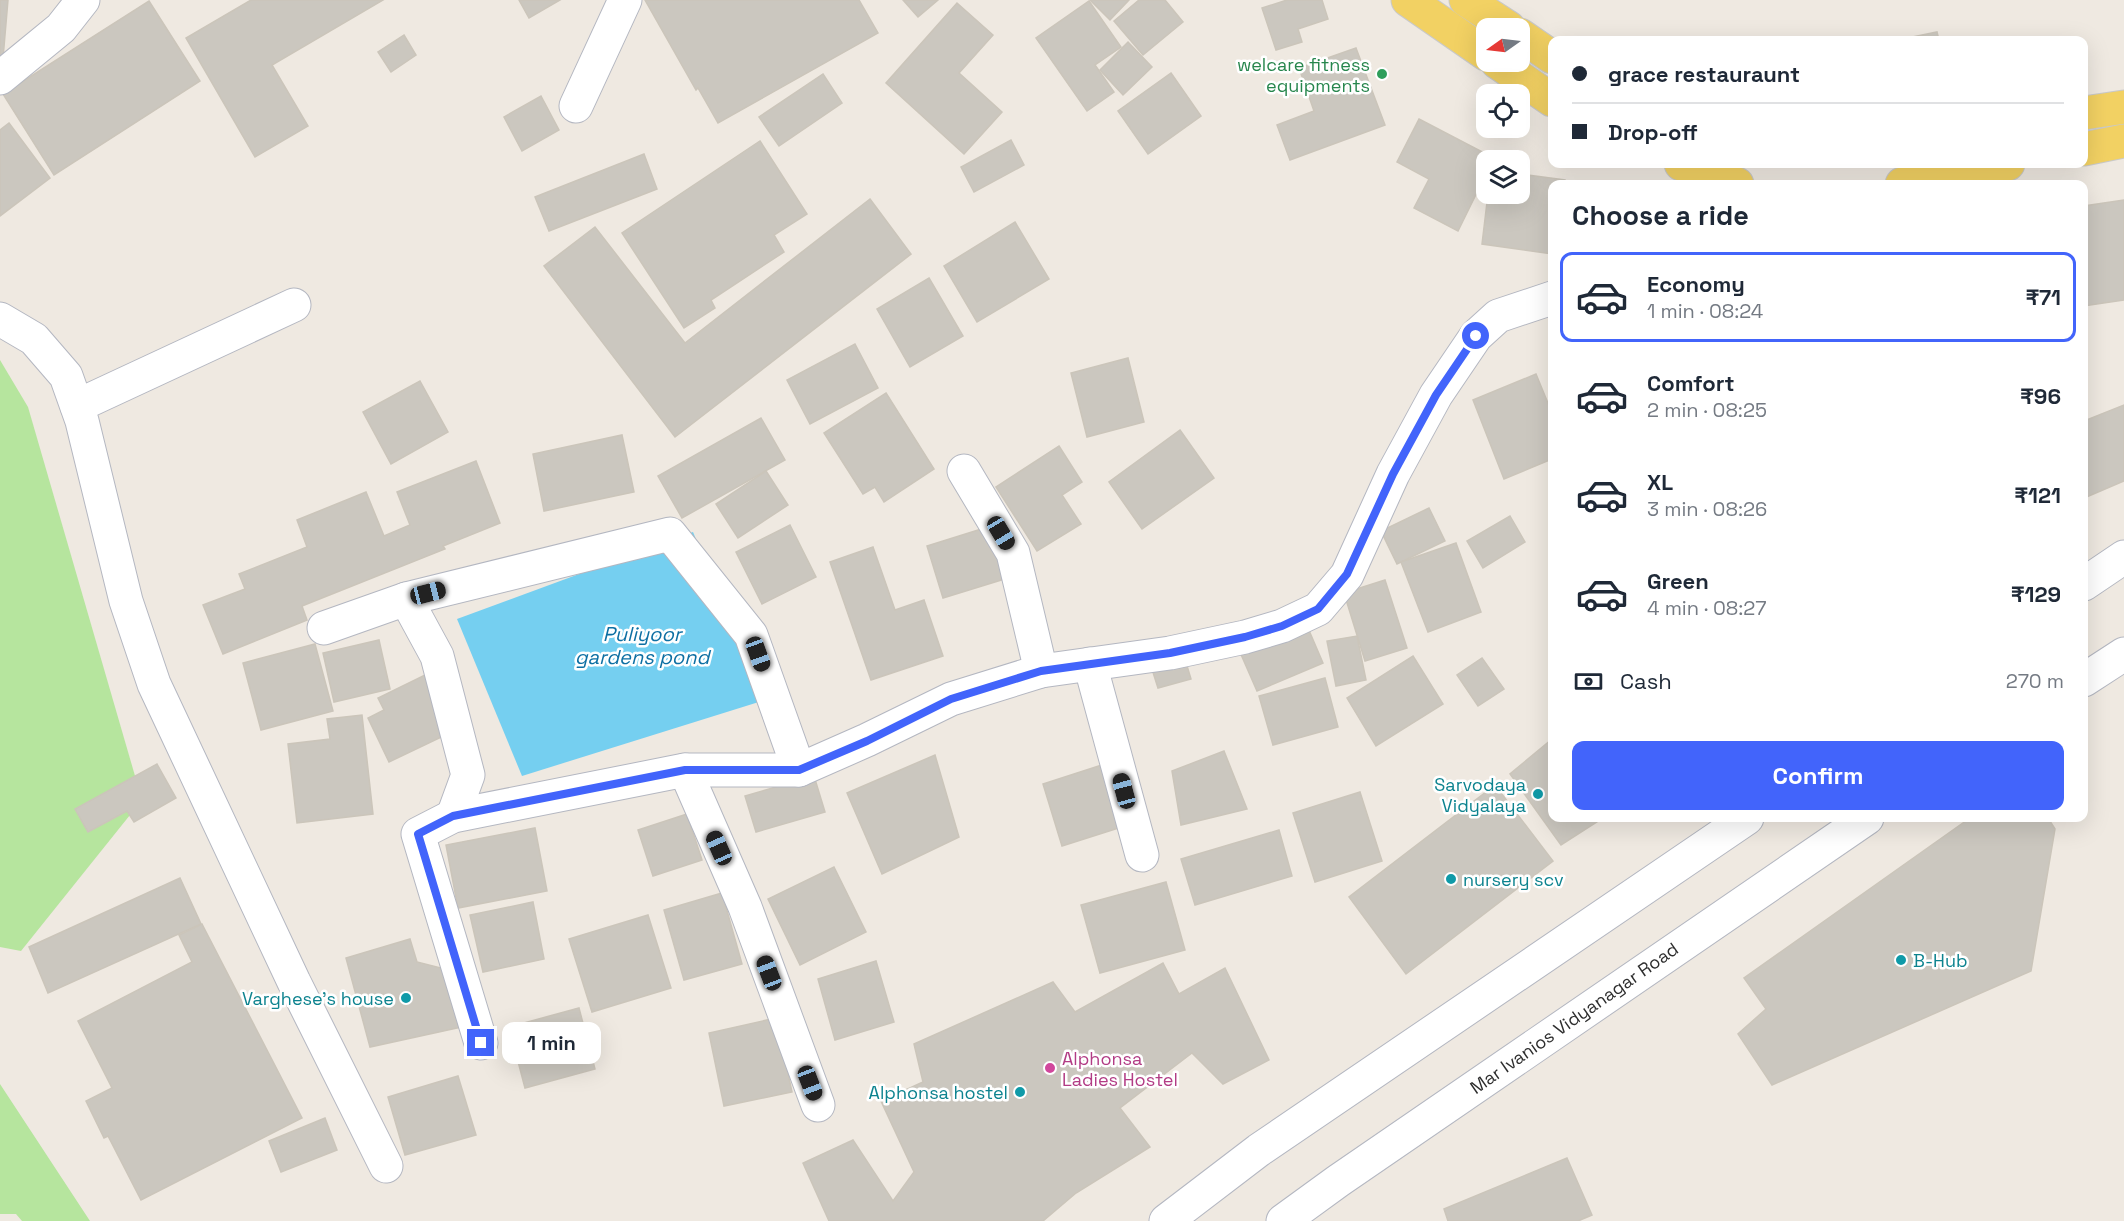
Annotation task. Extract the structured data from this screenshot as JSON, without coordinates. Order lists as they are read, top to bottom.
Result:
{
  "streets": {
    "street": ["Mar Ivanios Vidyanagar Road"]
  },
  "water": ["Puliyoor gardens pond"],
  "places": [
    "welcare fitness equipments",
    "Sarvodaya Vidyalaya",
    "nursery scv",
    "B-Hub",
    "Varghese's house",
    "Alphonsa Ladies Hostel",
    "Alphonsa hostel"
  ],
  "north": "left",
  "page": {
    "banner": ["grace restauraunt", "Drop-off"],
    "heading": "Choose a ride",
    "list": [
      {
        "name": "Economy",
        "note": "1 min · 08:24",
        "value": "₹71"
      },
      {
        "name": "Comfort",
        "note": "2 min · 08:25",
        "value": "₹96"
      },
      {
        "name": "XL",
        "note": "3 min · 08:26",
        "value": "₹121"
      },
      {
        "name": "Green",
        "note": "4 min · 08:27",
        "value": "₹129"
      }
    ],
    "pay": ["Cash", "270 m"],
    "buttons": "Confirm",
    "bubble": "1 min"
  }
}
